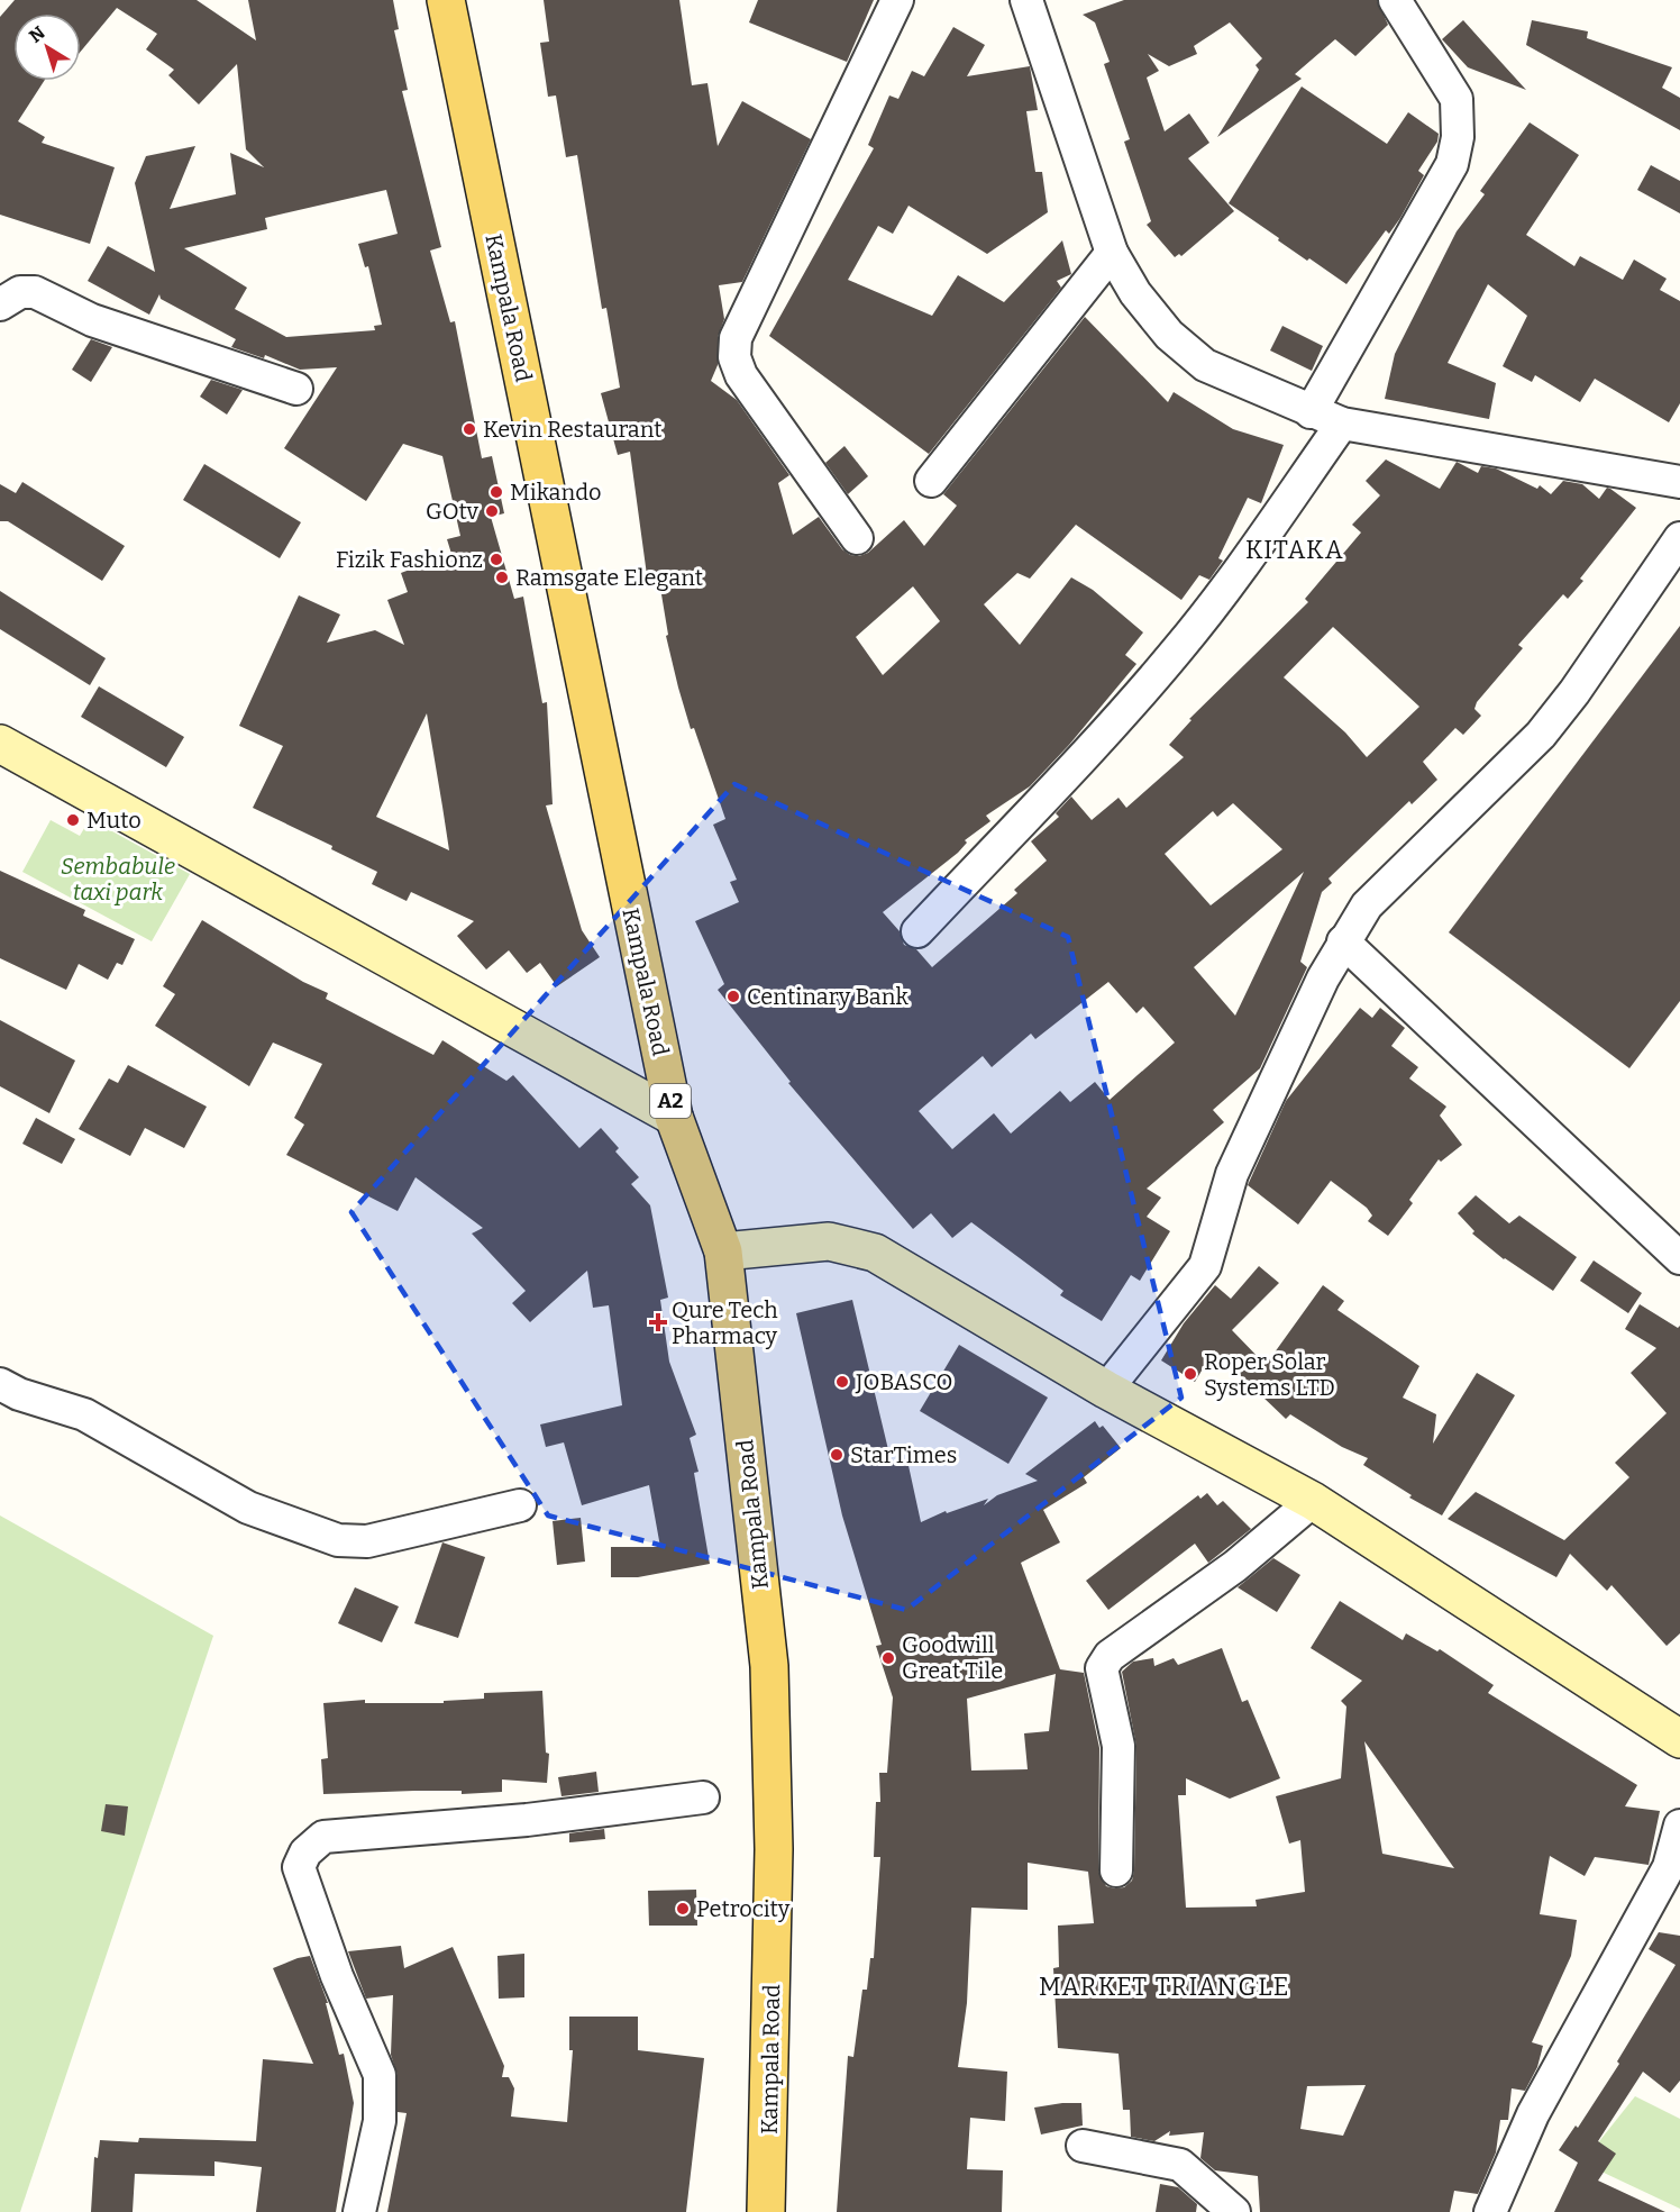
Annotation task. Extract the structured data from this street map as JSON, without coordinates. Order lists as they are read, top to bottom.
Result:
{
  "streets": {
    "main road": ["Kampala Road", "A2"]
  },
  "districts": ["KITAKA", "MARKET TRIANGLE"],
  "parks": ["Sembabule taxi park"],
  "places": {
    "other": [
      "Kevin Restaurant",
      "Mikando",
      "GOtv",
      "Fizik Fashionz",
      "Ramsgate Elegant",
      "Muto",
      "Centinary Bank",
      "Roper Solar Systems LTD",
      "JOBASCO",
      "StarTimes",
      "Goodwill Great Tile",
      "Petrocity"
    ],
    "health": ["Qure Tech Pharmacy"]
  },
  "north": "top left"
}
